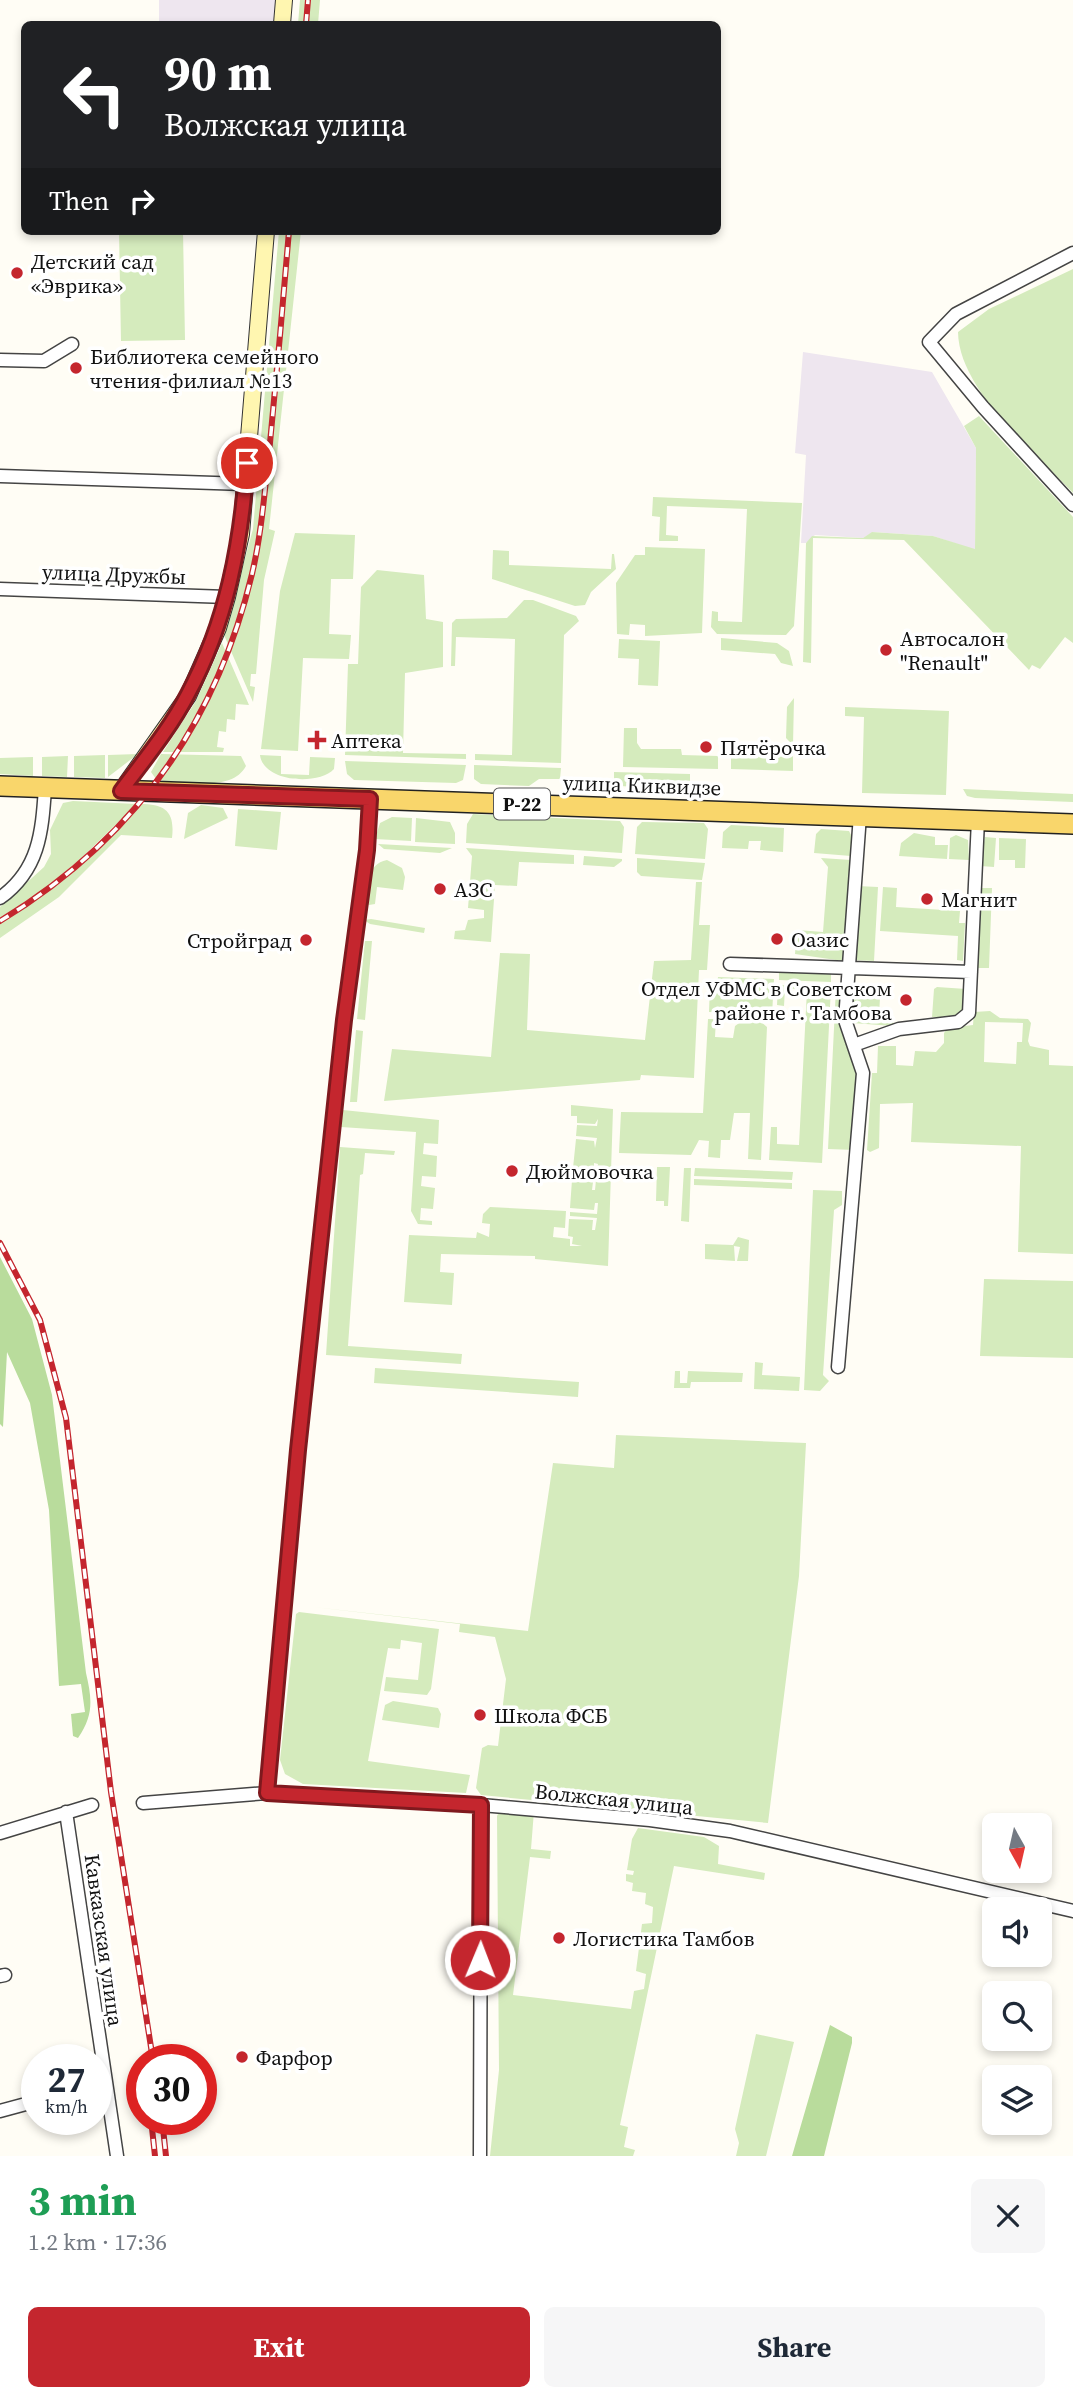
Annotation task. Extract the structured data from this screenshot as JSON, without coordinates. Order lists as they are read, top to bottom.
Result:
{
  "streets": {
    "main road": ["улица Киквидзе", "Р-22"],
    "street": ["улица Дружбы", "Волжская улица", "Кавказская улица"]
  },
  "places": {
    "other": [
      "Детский сад «Эврика»",
      "Библиотека семейного чтения-филиал №13",
      "Автосалон \"Renault\"",
      "Пятёрочка",
      "АЗС",
      "Магнит",
      "Оазис",
      "Стройград",
      "Отдел УФМС в Советском районе г. Тамбова",
      "Дюймовочка",
      "Школа ФСБ",
      "Логистика Тамбов",
      "Фарфор"
    ],
    "health": ["Аптека"]
  },
  "north": "bottom",
  "page": {
    "turn": ["90 m", "Волжская улица"],
    "then": "Then",
    "speed": "27 km/h",
    "limit": "30",
    "heading": ["3 min", "1.2 km · 17:36"],
    "buttons": ["Exit", "Share"]
  }
}
